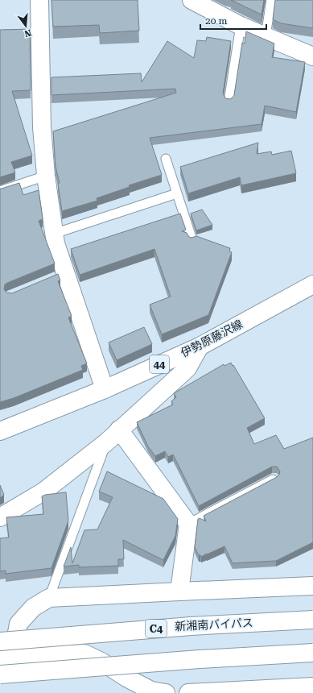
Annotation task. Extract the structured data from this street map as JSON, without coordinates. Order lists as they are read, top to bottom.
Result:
{
  "streets": {
    "main road": [
      "伊勢原藤沢線",
      "44",
      "新湘南バイパス",
      "C4"
    ]
  },
  "scale_bar": "20 m",
  "north": "bottom"
}
